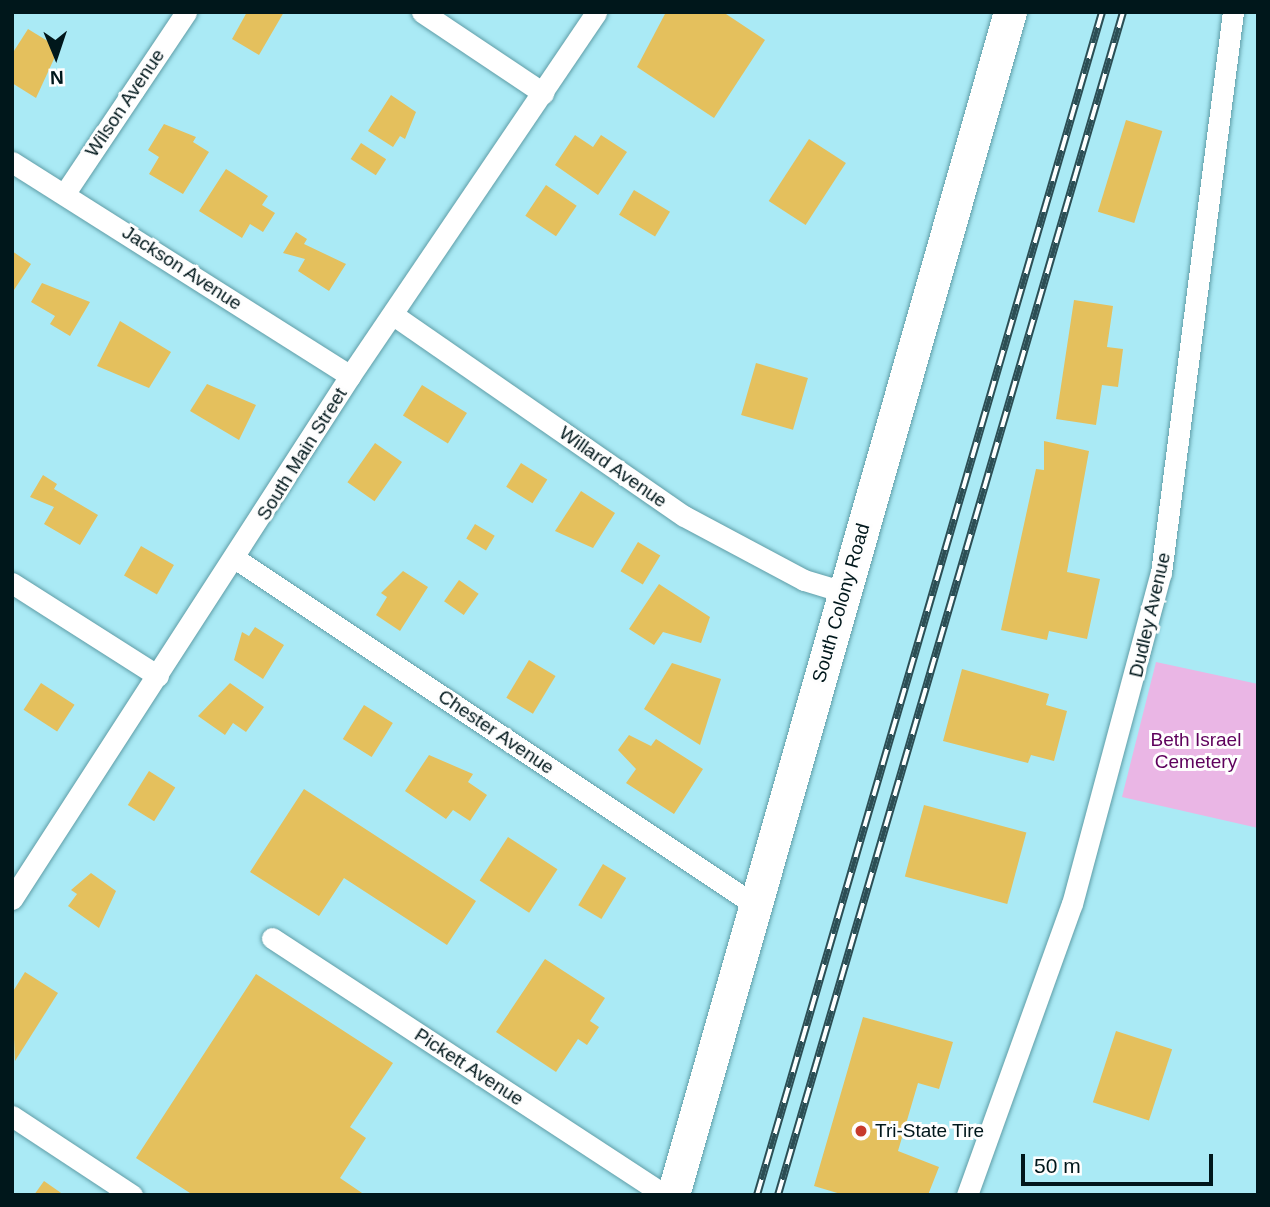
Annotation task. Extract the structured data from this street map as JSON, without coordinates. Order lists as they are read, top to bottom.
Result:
{
  "streets": {
    "main road": ["South Colony Road"],
    "street": [
      "Wilson Avenue",
      "Jackson Avenue",
      "South Main Street",
      "Willard Avenue",
      "Dudley Avenue",
      "Chester Avenue",
      "Pickett Avenue"
    ]
  },
  "crossings": [
    ["Wilson Avenue", "Jackson Avenue"],
    ["Jackson Avenue", "South Main Street"],
    ["South Main Street", "Willard Avenue"],
    ["South Main Street", "Chester Avenue"],
    ["Willard Avenue", "South Colony Road"],
    ["South Colony Road", "Chester Avenue"]
  ],
  "parks": ["Beth Israel Cemetery"],
  "places": ["Tri-State Tire"],
  "scale_bar": "50 m",
  "north": "bottom"
}
